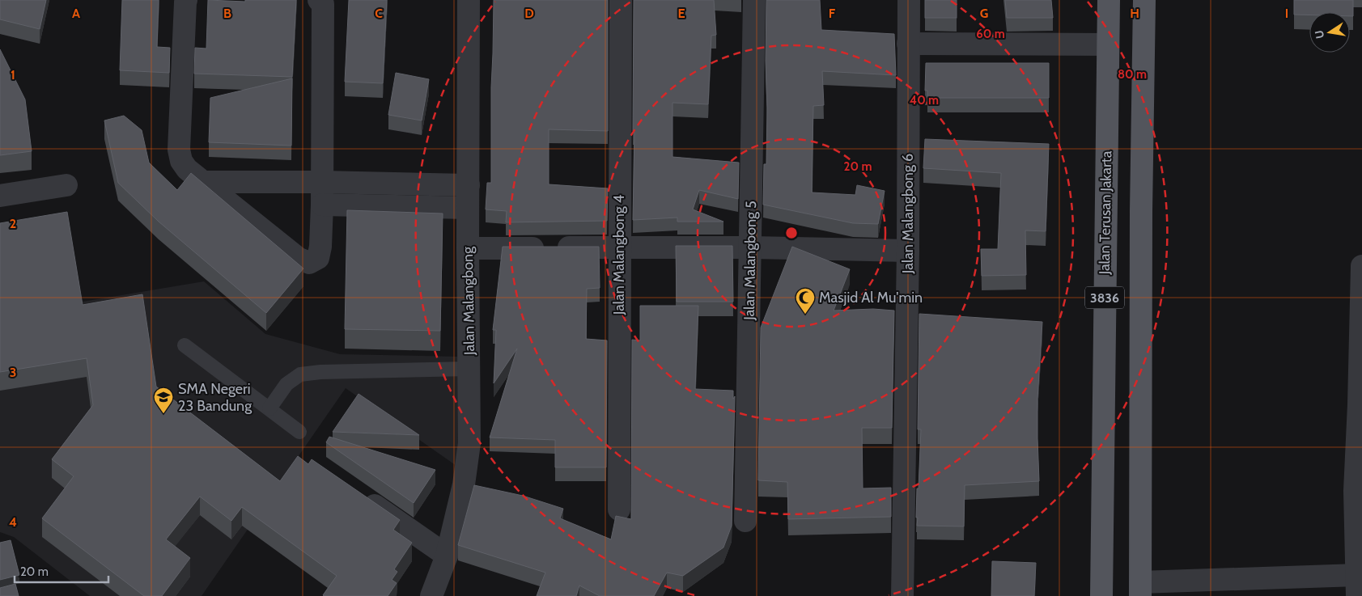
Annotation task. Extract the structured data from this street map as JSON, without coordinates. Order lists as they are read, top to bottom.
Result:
{
  "streets": {
    "main road": ["Jalan Terusan Jakarta", "3836"],
    "street": [
      "Jalan Malangbong 6",
      "Jalan Malangbong 4",
      "Jalan Malangbong 5",
      "Jalan Malangbong"
    ]
  },
  "places": {
    "mosque": ["Masjid Al Mu'min"],
    "school or university": ["SMA Negeri 23 Bandung"]
  },
  "scale_bar": "20 m",
  "north": "left",
  "grid": {
    "columns": [
      "A",
      "B",
      "C",
      "D",
      "E",
      "F",
      "G",
      "H",
      "I"
    ],
    "rows": [
      "1",
      "2",
      "3",
      "4"
    ]
  },
  "rings": [
    "60 m",
    "80 m",
    "40 m",
    "20 m"
  ]
}
